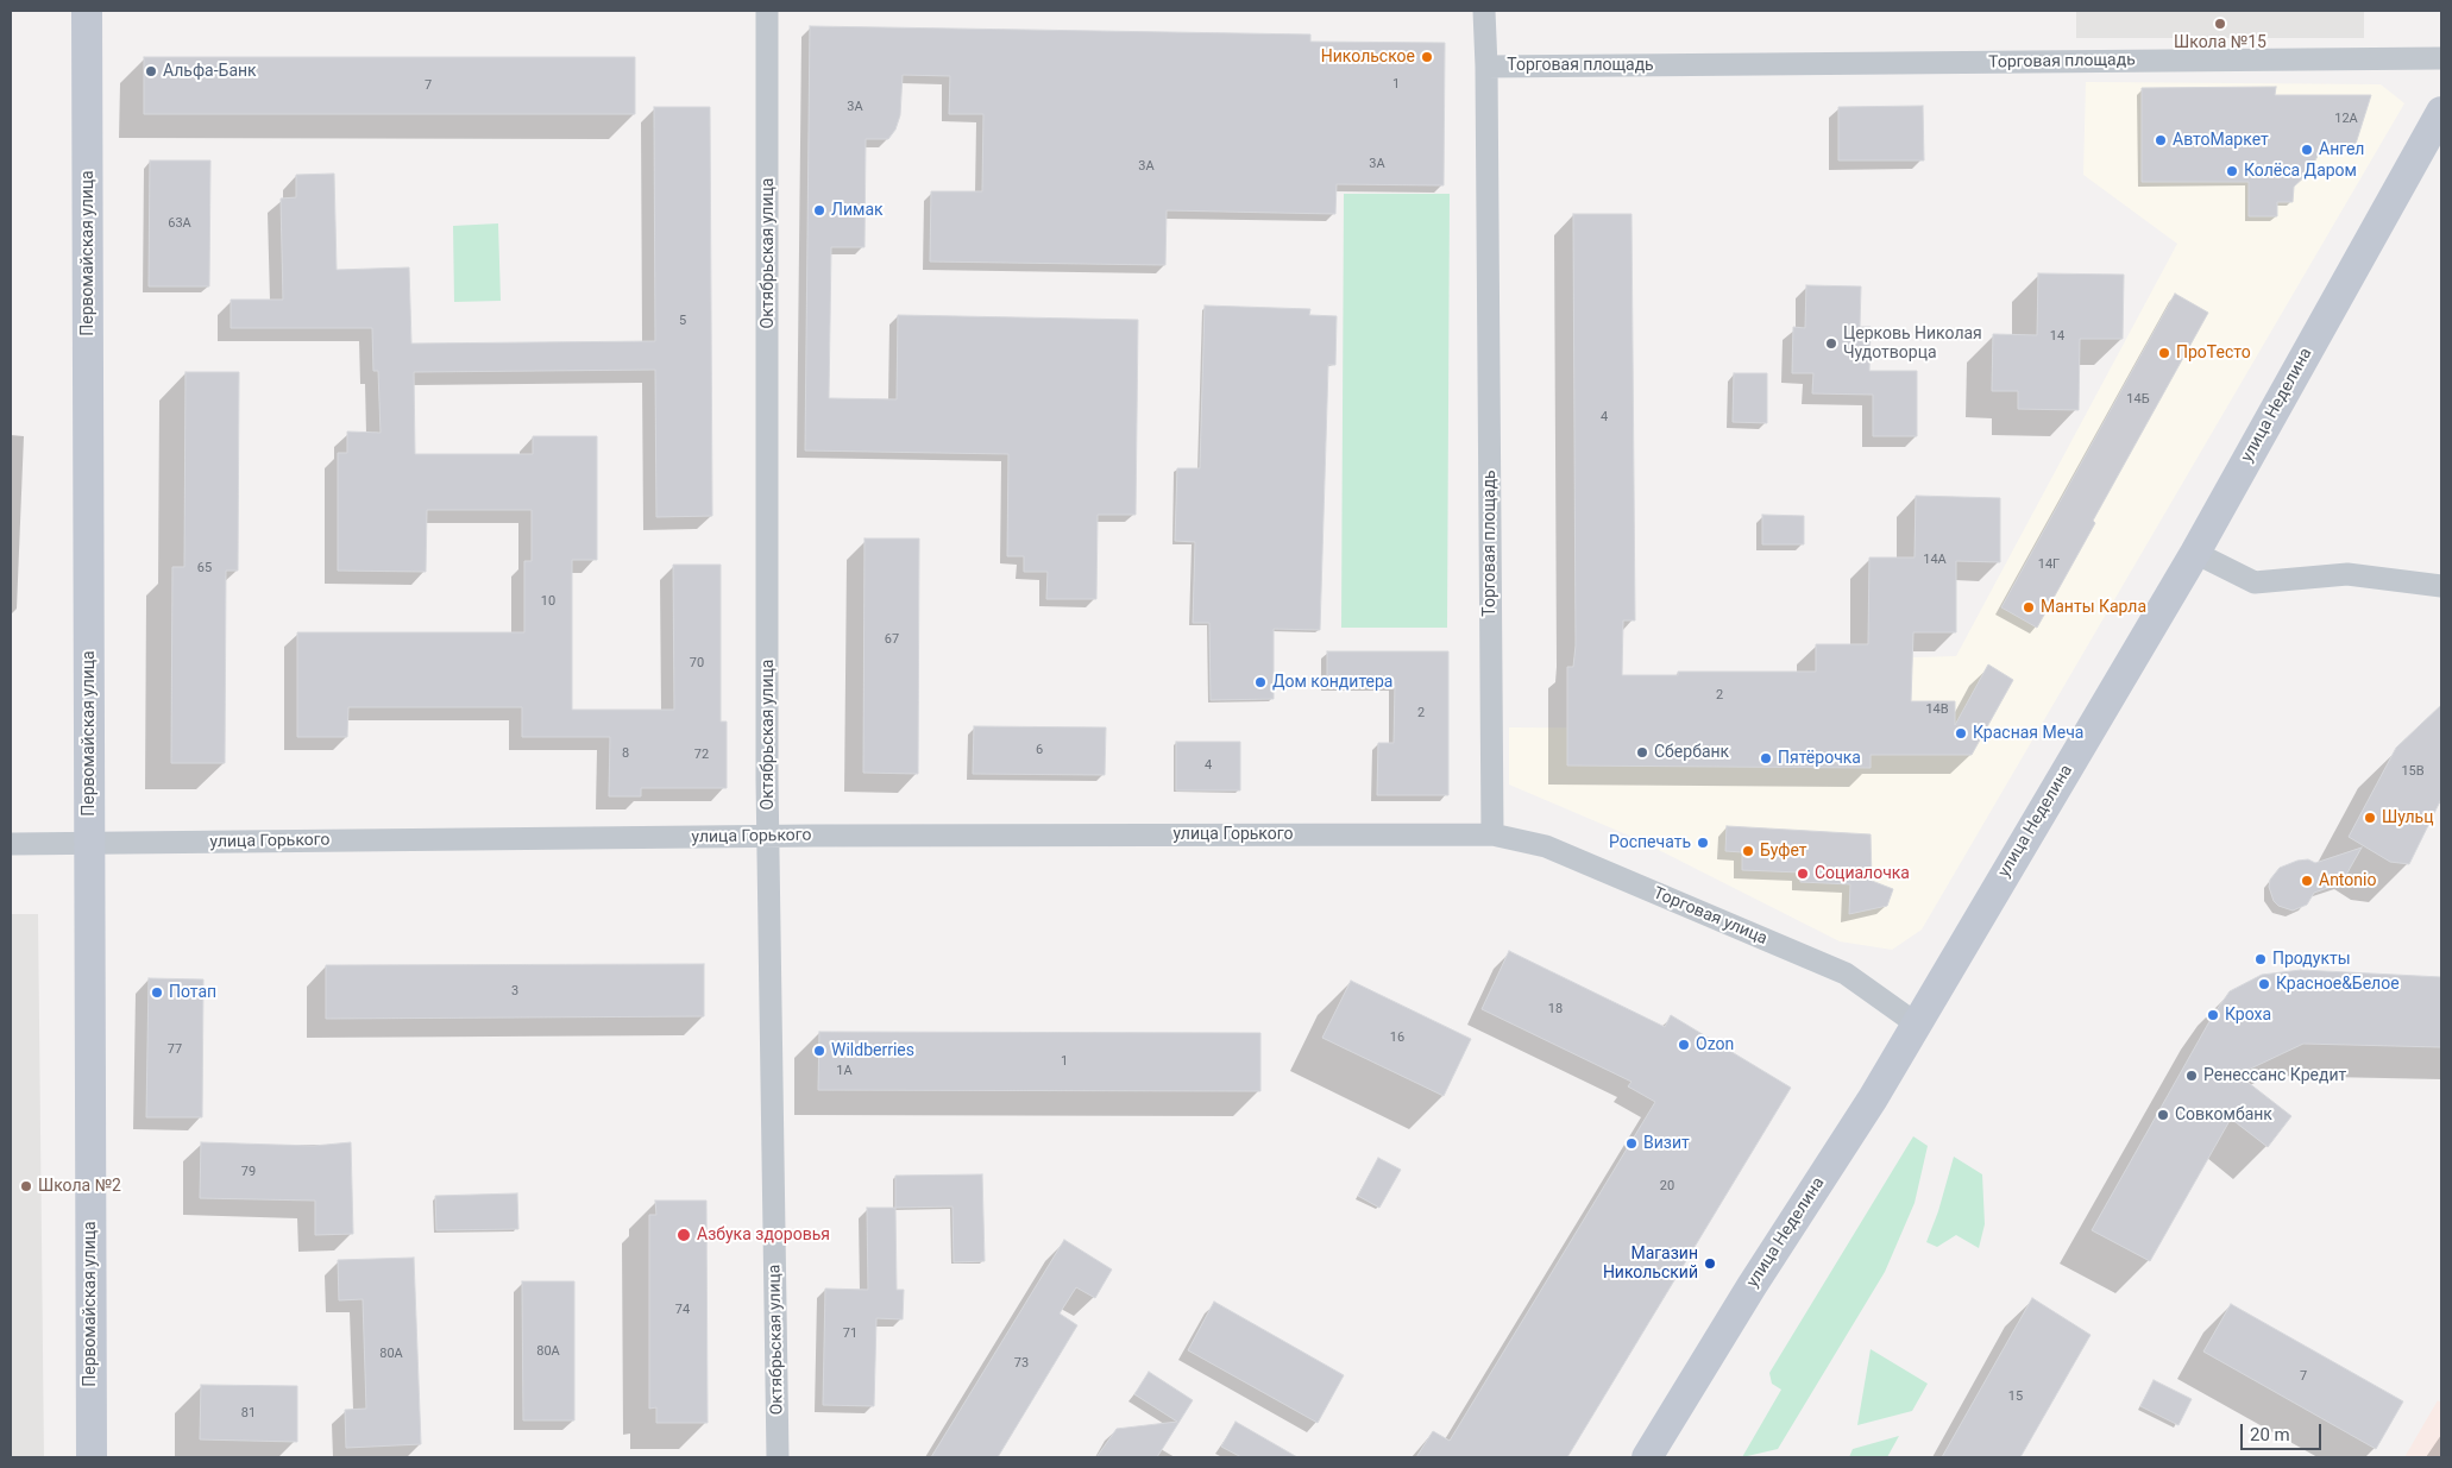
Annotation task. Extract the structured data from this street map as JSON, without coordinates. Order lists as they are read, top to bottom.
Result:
{
  "streets": {
    "main road": ["Первомайская улица", "улица Неделина"],
    "street": [
      "Торговая площадь",
      "Октябрьская улица",
      "улица Горького",
      "Торговая улица"
    ]
  },
  "crossings": [
    ["Торговая площадь", "улица Горького"],
    ["Торговая площадь", "Торговая улица"],
    ["Первомайская улица", "улица Горького"],
    ["Октябрьская улица", "улица Горького"],
    ["улица Неделина", "Торговая улица"],
    ["улица Горького", "Торговая улица"]
  ],
  "places": [
    "Школа №15",
    "Никольское",
    "Альфа-Банк",
    "АвтоМаркет",
    "Ангел",
    "Колёса Даром",
    "Лимак",
    "Церковь Николая Чудотворца",
    "ПроТесто",
    "Манты Карла",
    "Дом кондитера",
    "Красная Меча",
    "Сбербанк",
    "Пятёрочка",
    "Шульц",
    "Роспечать",
    "Буфет",
    "Социалочка",
    "Antonio",
    "Продукты",
    "Красное&Белое",
    "Потап",
    "Кроха",
    "Ozon",
    "Wildberries",
    "Ренессанс Кредит",
    "Совкомбанк",
    "Визит",
    "Школа №2",
    "Азбука здоровья",
    "Магазин Никольский"
  ],
  "house_numbers": [
    "1",
    "7",
    "3А",
    "12А",
    "3А",
    "3А",
    "63А",
    "5",
    "14",
    "14Б",
    "4",
    "14А",
    "14Г",
    "65",
    "10",
    "67",
    "70",
    "2",
    "14В",
    "2",
    "6",
    "8",
    "72",
    "4",
    "15В",
    "3",
    "18",
    "16",
    "77",
    "1",
    "1А",
    "79",
    "20",
    "74",
    "71",
    "80А",
    "80А",
    "73",
    "7",
    "15",
    "81"
  ],
  "scale_bar": "20 m"
}
